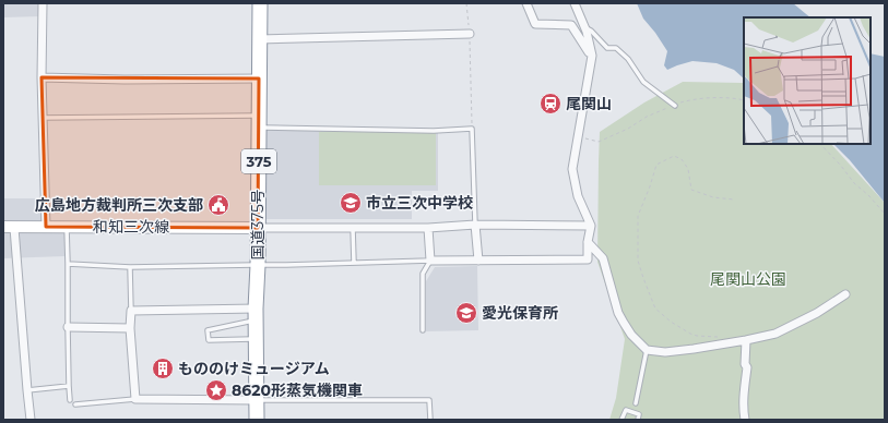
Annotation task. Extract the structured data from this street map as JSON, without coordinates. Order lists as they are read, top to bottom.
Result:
{
  "streets": {
    "highway": ["375", "国道375号"],
    "main road": ["和知三次線"]
  },
  "crossings": [
    ["国道375号", "和知三次線"]
  ],
  "parks": ["尾関山公園"],
  "places": {
    "station": ["尾関山"],
    "school or university": ["市立三次中学校", "愛光保育所"],
    "public building": ["広島地方裁判所三次支部"],
    "building": ["もののけミュージアム"],
    "place": ["8620形蒸気機関車"]
  }
}
